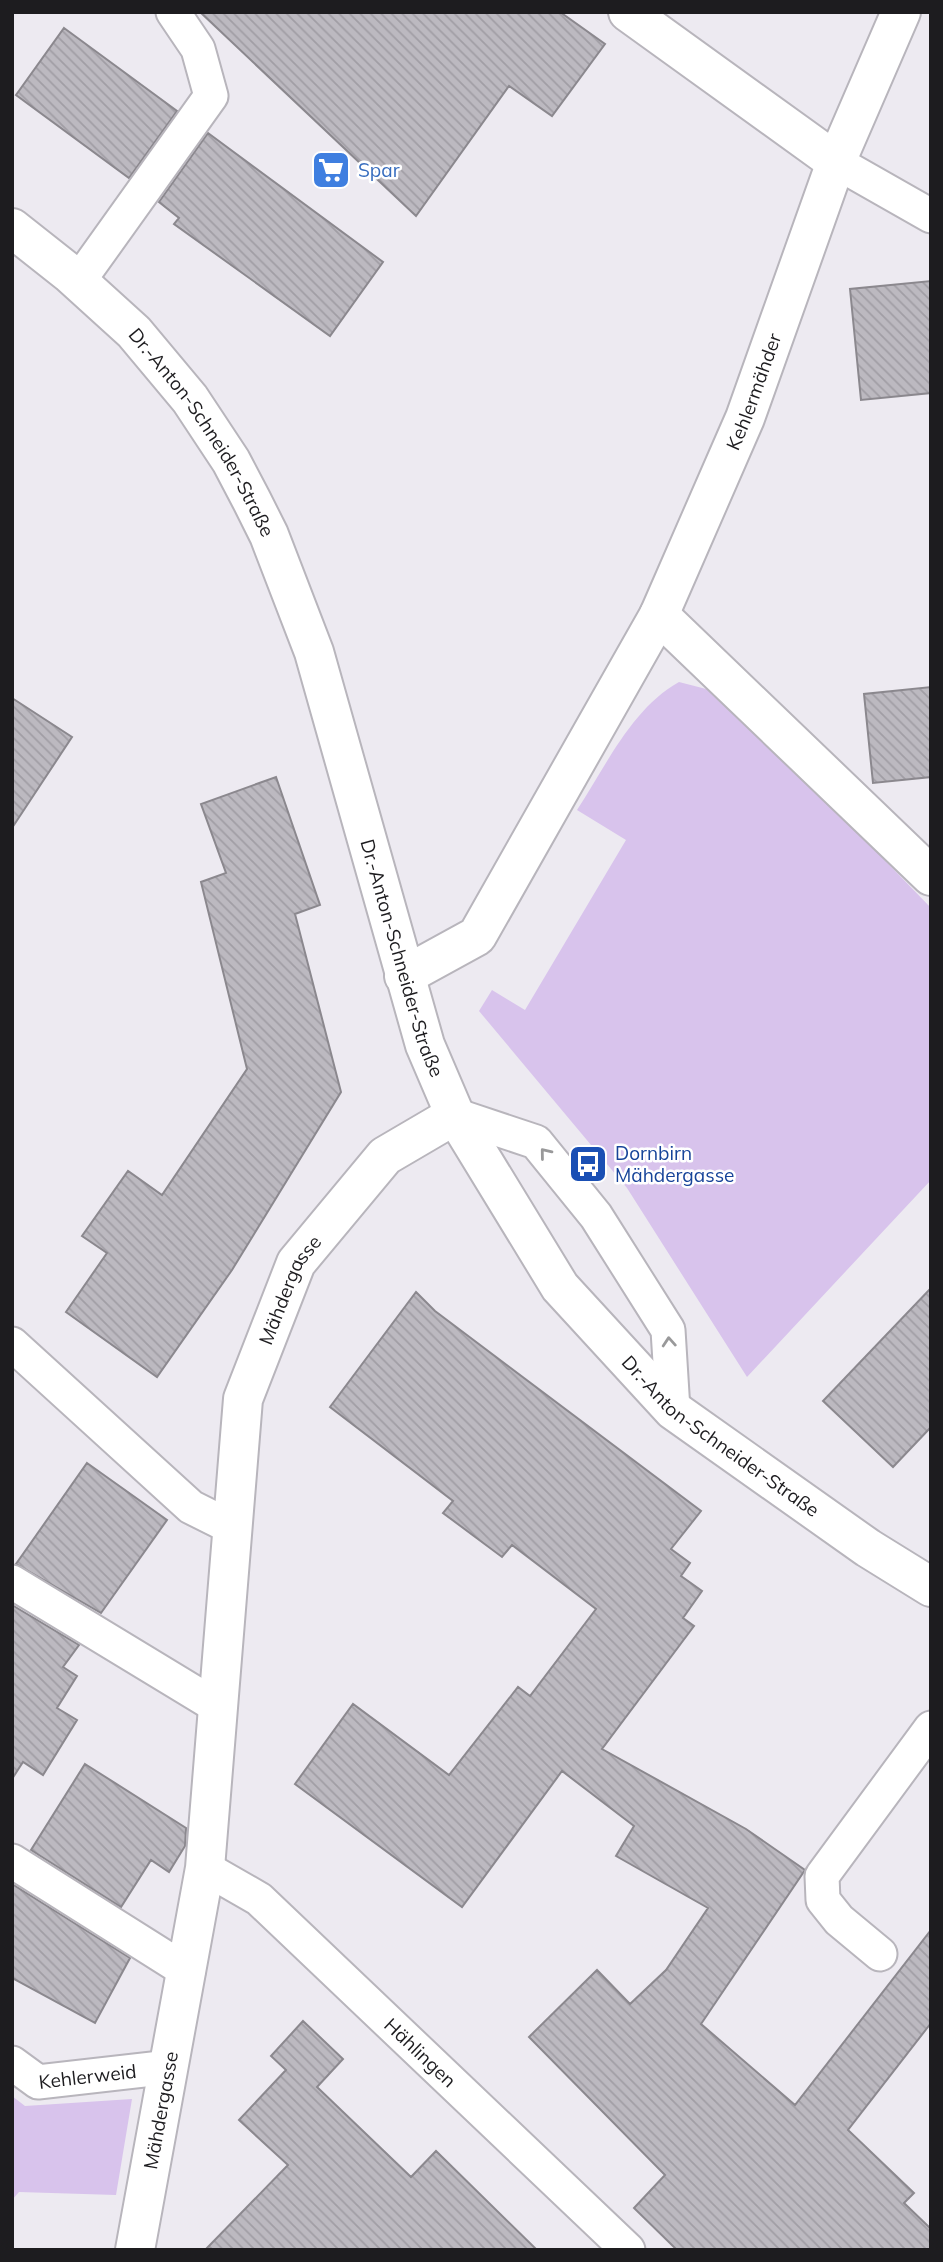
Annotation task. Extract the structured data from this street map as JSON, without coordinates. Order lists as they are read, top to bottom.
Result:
{
  "streets": {
    "street": ["Kehlermähder", "Dr.-Anton-Schneider-Straße", "Mähdergasse"],
    "lane": ["Hählingen", "Kehlerweid"]
  },
  "crossings": [
    ["Kehlermähder", "Dr.-Anton-Schneider-Straße"],
    ["Dr.-Anton-Schneider-Straße", "Mähdergasse"],
    ["Mähdergasse", "Hählingen"],
    ["Mähdergasse", "Kehlerweid"]
  ],
  "places": {
    "supermarket": ["Spar"],
    "bus stop": ["Dornbirn Mähdergasse"]
  }
}
